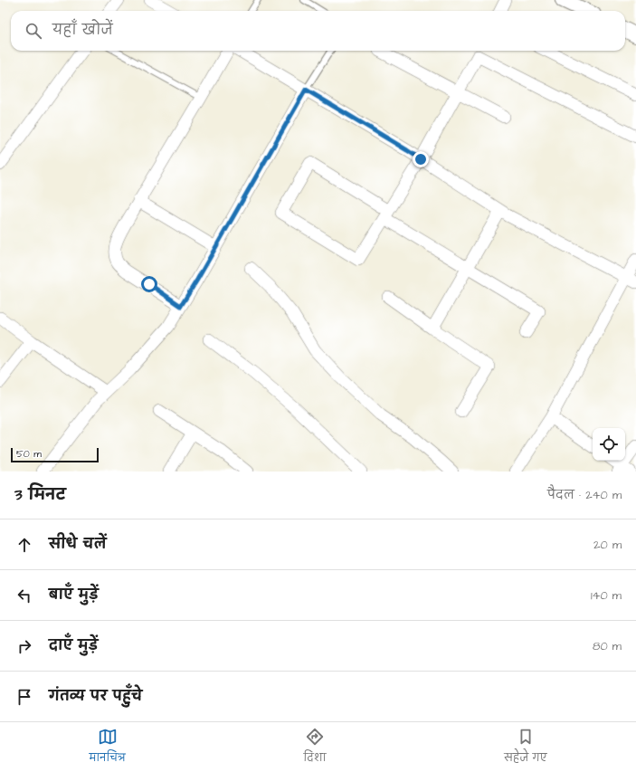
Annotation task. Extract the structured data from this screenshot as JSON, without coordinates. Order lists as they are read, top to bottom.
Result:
{
  "scale_bar": "50 m",
  "page": {
    "search": "यहाँ खोजें",
    "scale": "50 m",
    "heading": ["3 मिनट", "पैदल · 240 m"],
    "list": [
      ["सीधे चलें", "20 m"],
      ["बाएँ मुड़ें", "140 m"],
      ["दाएँ मुड़ें", "80 m"],
      "गंतव्य पर पहुँचे"
    ],
    "nav": ["मानचित्र", "दिशा", "सहेजे गए"]
  }
}
